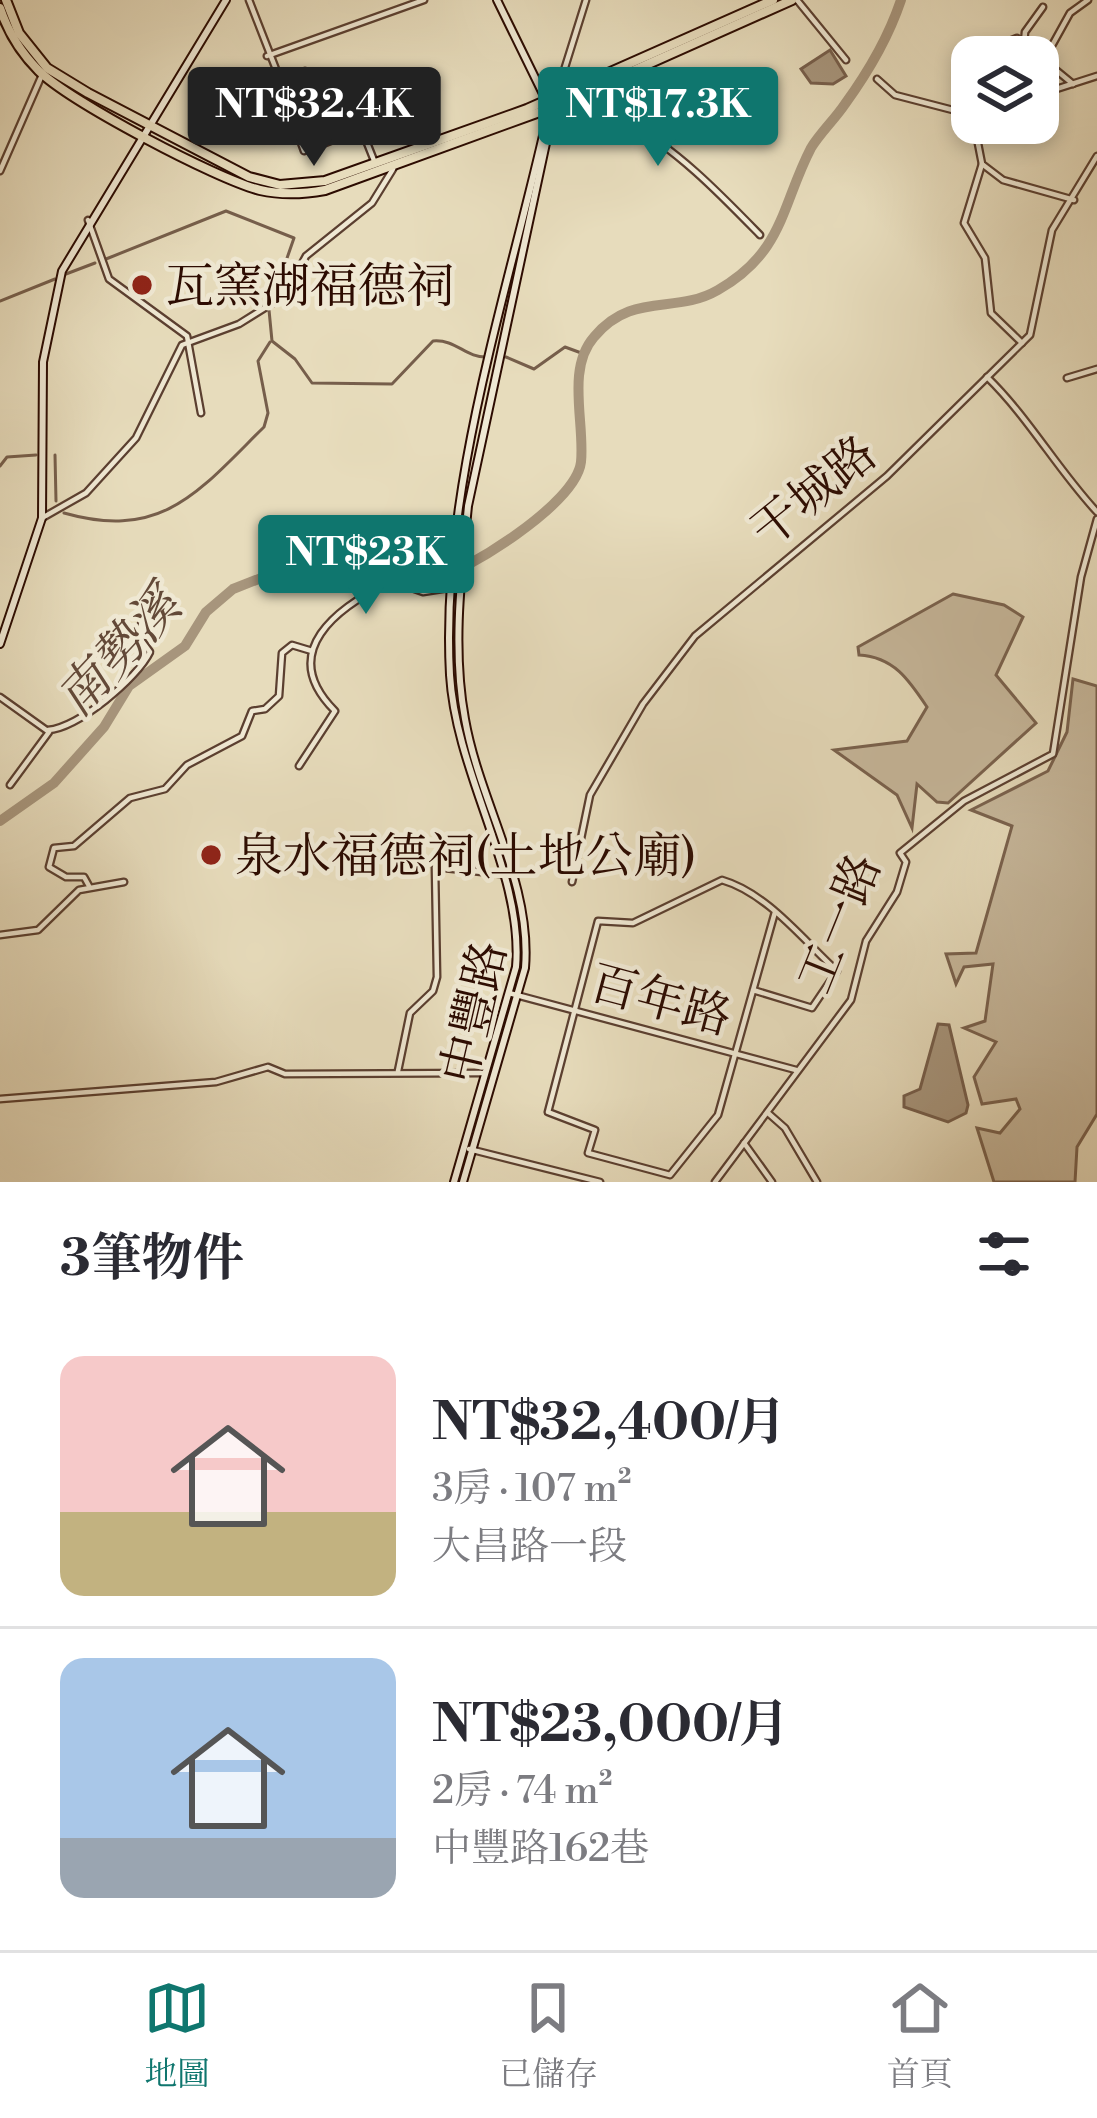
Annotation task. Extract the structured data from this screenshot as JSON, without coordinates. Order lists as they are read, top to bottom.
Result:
{
  "streets": {
    "main road": ["中豐路"],
    "street": ["干城路", "工一路", "百年路"]
  },
  "crossings": [
    ["工一路", "百年路"],
    ["百年路", "中豐路"]
  ],
  "water": ["南勢溪"],
  "places": ["瓦窯湖福德祠", "泉水福德祠(土地公廟)"],
  "page": {
    "price": ["NT$32.4K", "NT$17.3K", "NT$23K"],
    "heading": "3筆物件",
    "list": [
      {
        "name": "NT$32,400/月",
        "note": "3房 · 107 m² · 大昌路一段"
      },
      {
        "name": "NT$23,000/月",
        "note": "2房 · 74 m² · 中豐路162巷"
      }
    ],
    "tabs": ["地圖", "已儲存", "首頁"]
  }
}
